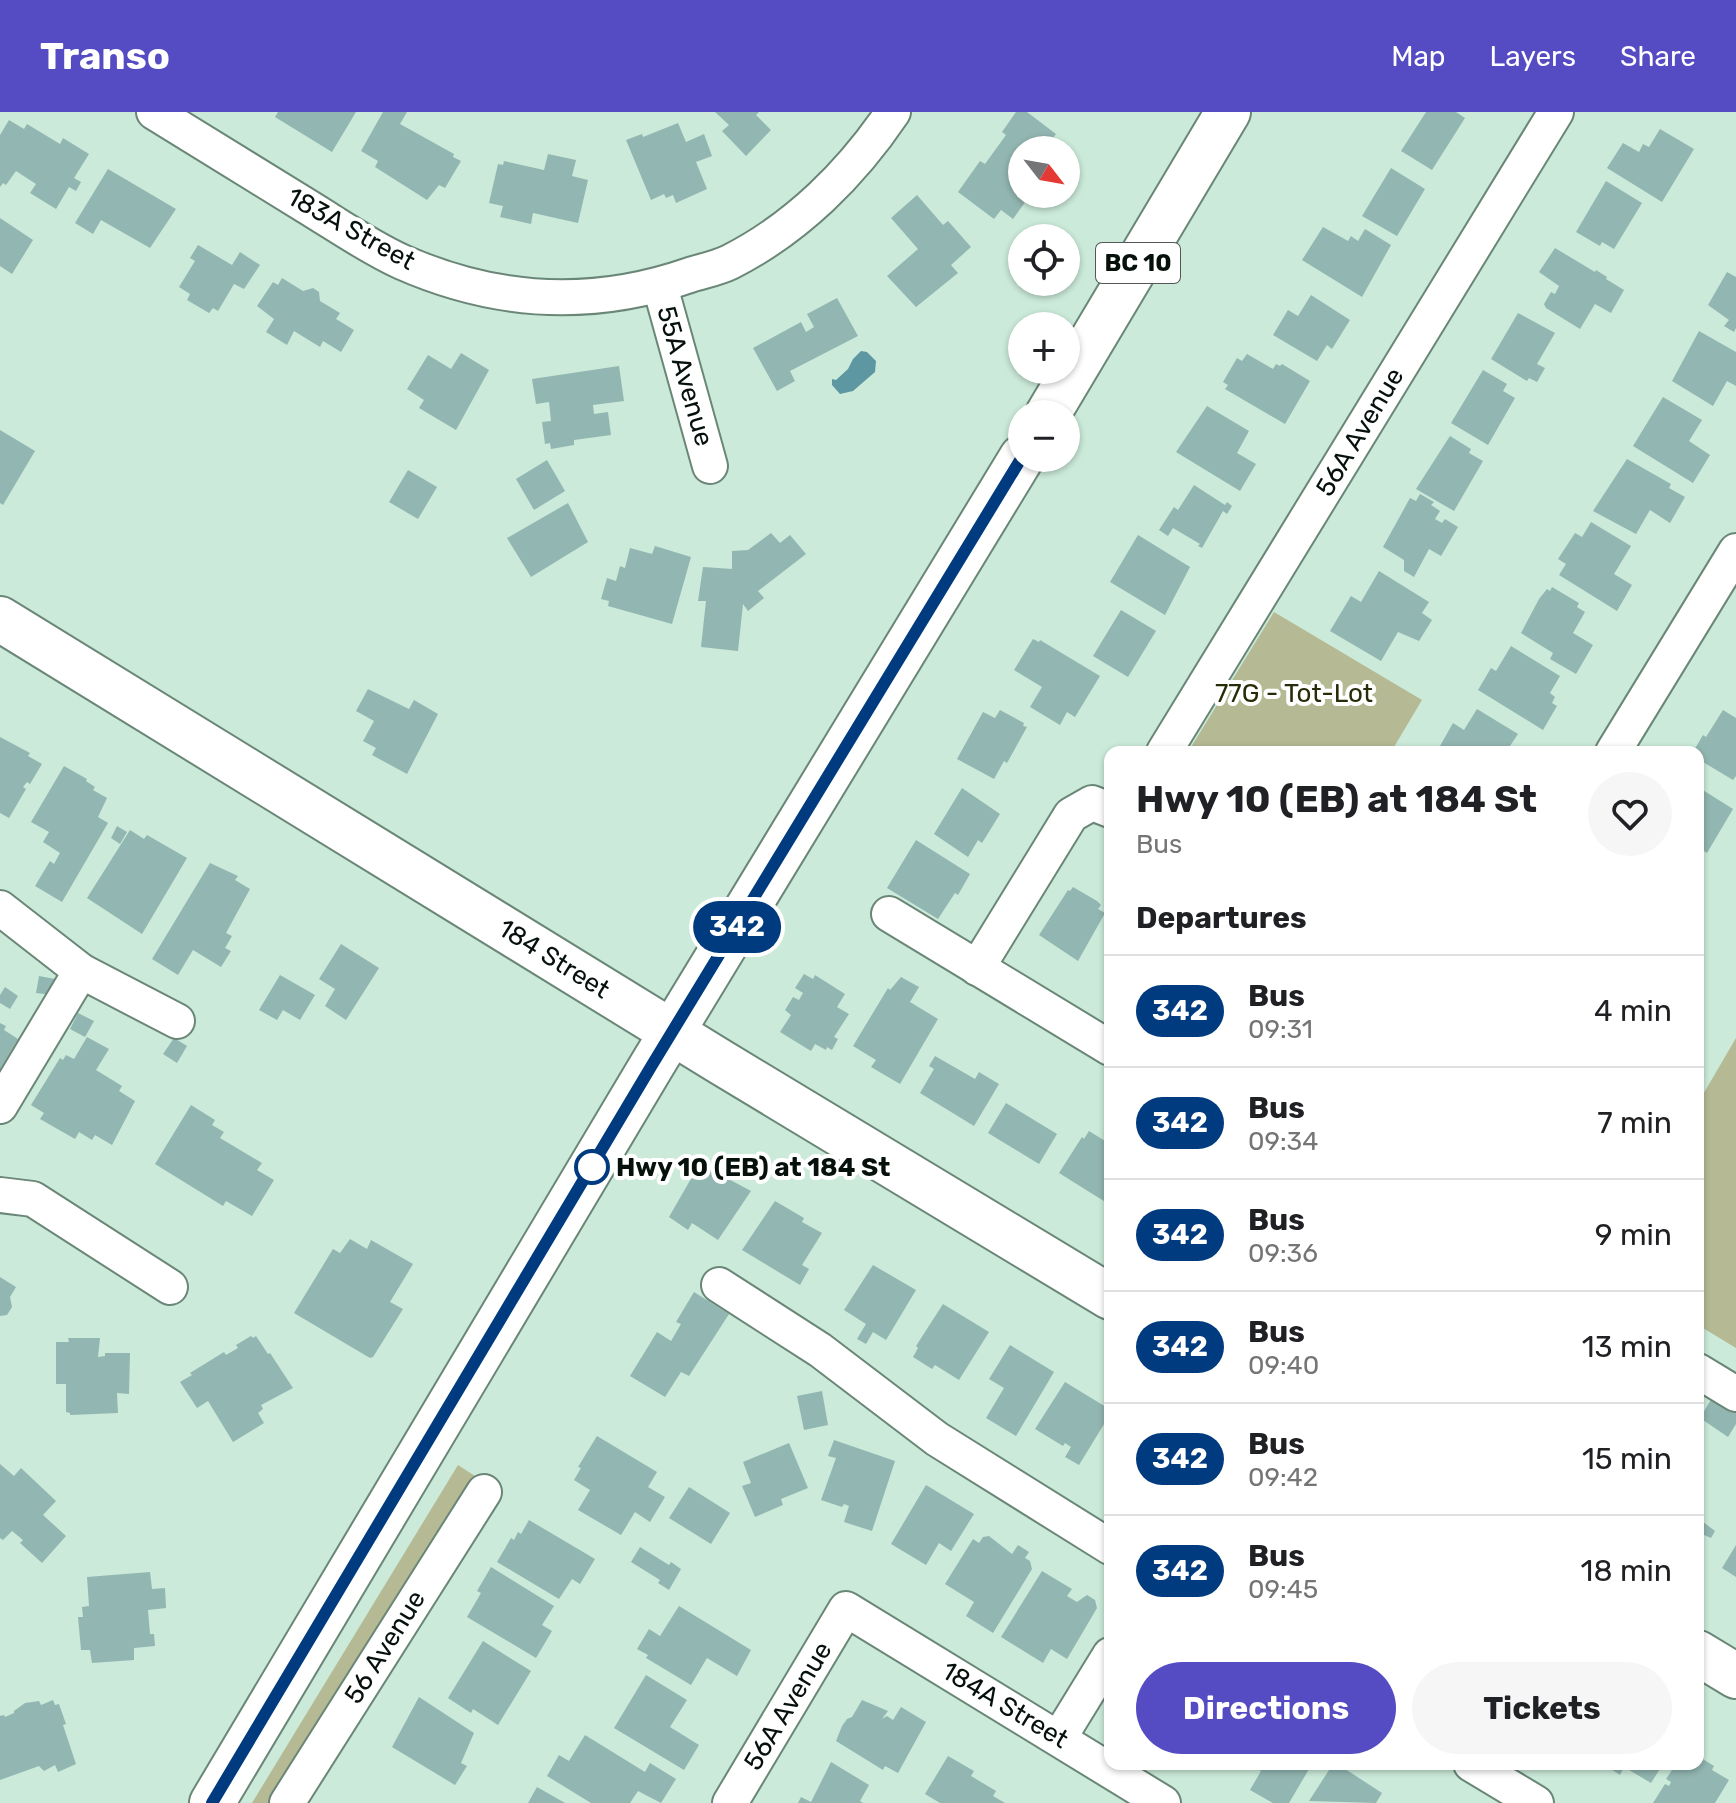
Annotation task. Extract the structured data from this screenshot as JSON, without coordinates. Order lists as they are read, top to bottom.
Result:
{
  "streets": {
    "main road": ["BC 10", "184 Street"],
    "street": [
      "183A Street",
      "55A Avenue",
      "56A Avenue",
      "56 Avenue",
      "184A Street"
    ]
  },
  "crossings": [
    ["183A Street", "55A Avenue"],
    ["56A Avenue", "184A Street"]
  ],
  "parks": ["77G - Tot-Lot"],
  "places": ["Hwy 10 (EB) at 184 St"],
  "lines": ["bus line 342"],
  "north": "bottom right",
  "page": {
    "header": "Transo",
    "nav": ["Map", "Layers", "Share"],
    "on_map": "342",
    "map_buttons": ["+", "−"],
    "heading": [
      ["Hwy 10 (EB) at 184 St", "Bus"],
      "Departures"
    ],
    "list": [
      {
        "mark": "342",
        "name": "Bus",
        "note": "09:31",
        "value": "4 min"
      },
      {
        "mark": "342",
        "name": "Bus",
        "note": "09:34",
        "value": "7 min"
      },
      {
        "mark": "342",
        "name": "Bus",
        "note": "09:36",
        "value": "9 min"
      },
      {
        "mark": "342",
        "name": "Bus",
        "note": "09:40",
        "value": "13 min"
      },
      {
        "mark": "342",
        "name": "Bus",
        "note": "09:42",
        "value": "15 min"
      },
      {
        "mark": "342",
        "name": "Bus",
        "note": "09:45",
        "value": "18 min"
      }
    ],
    "buttons": ["Directions", "Tickets"]
  }
}
